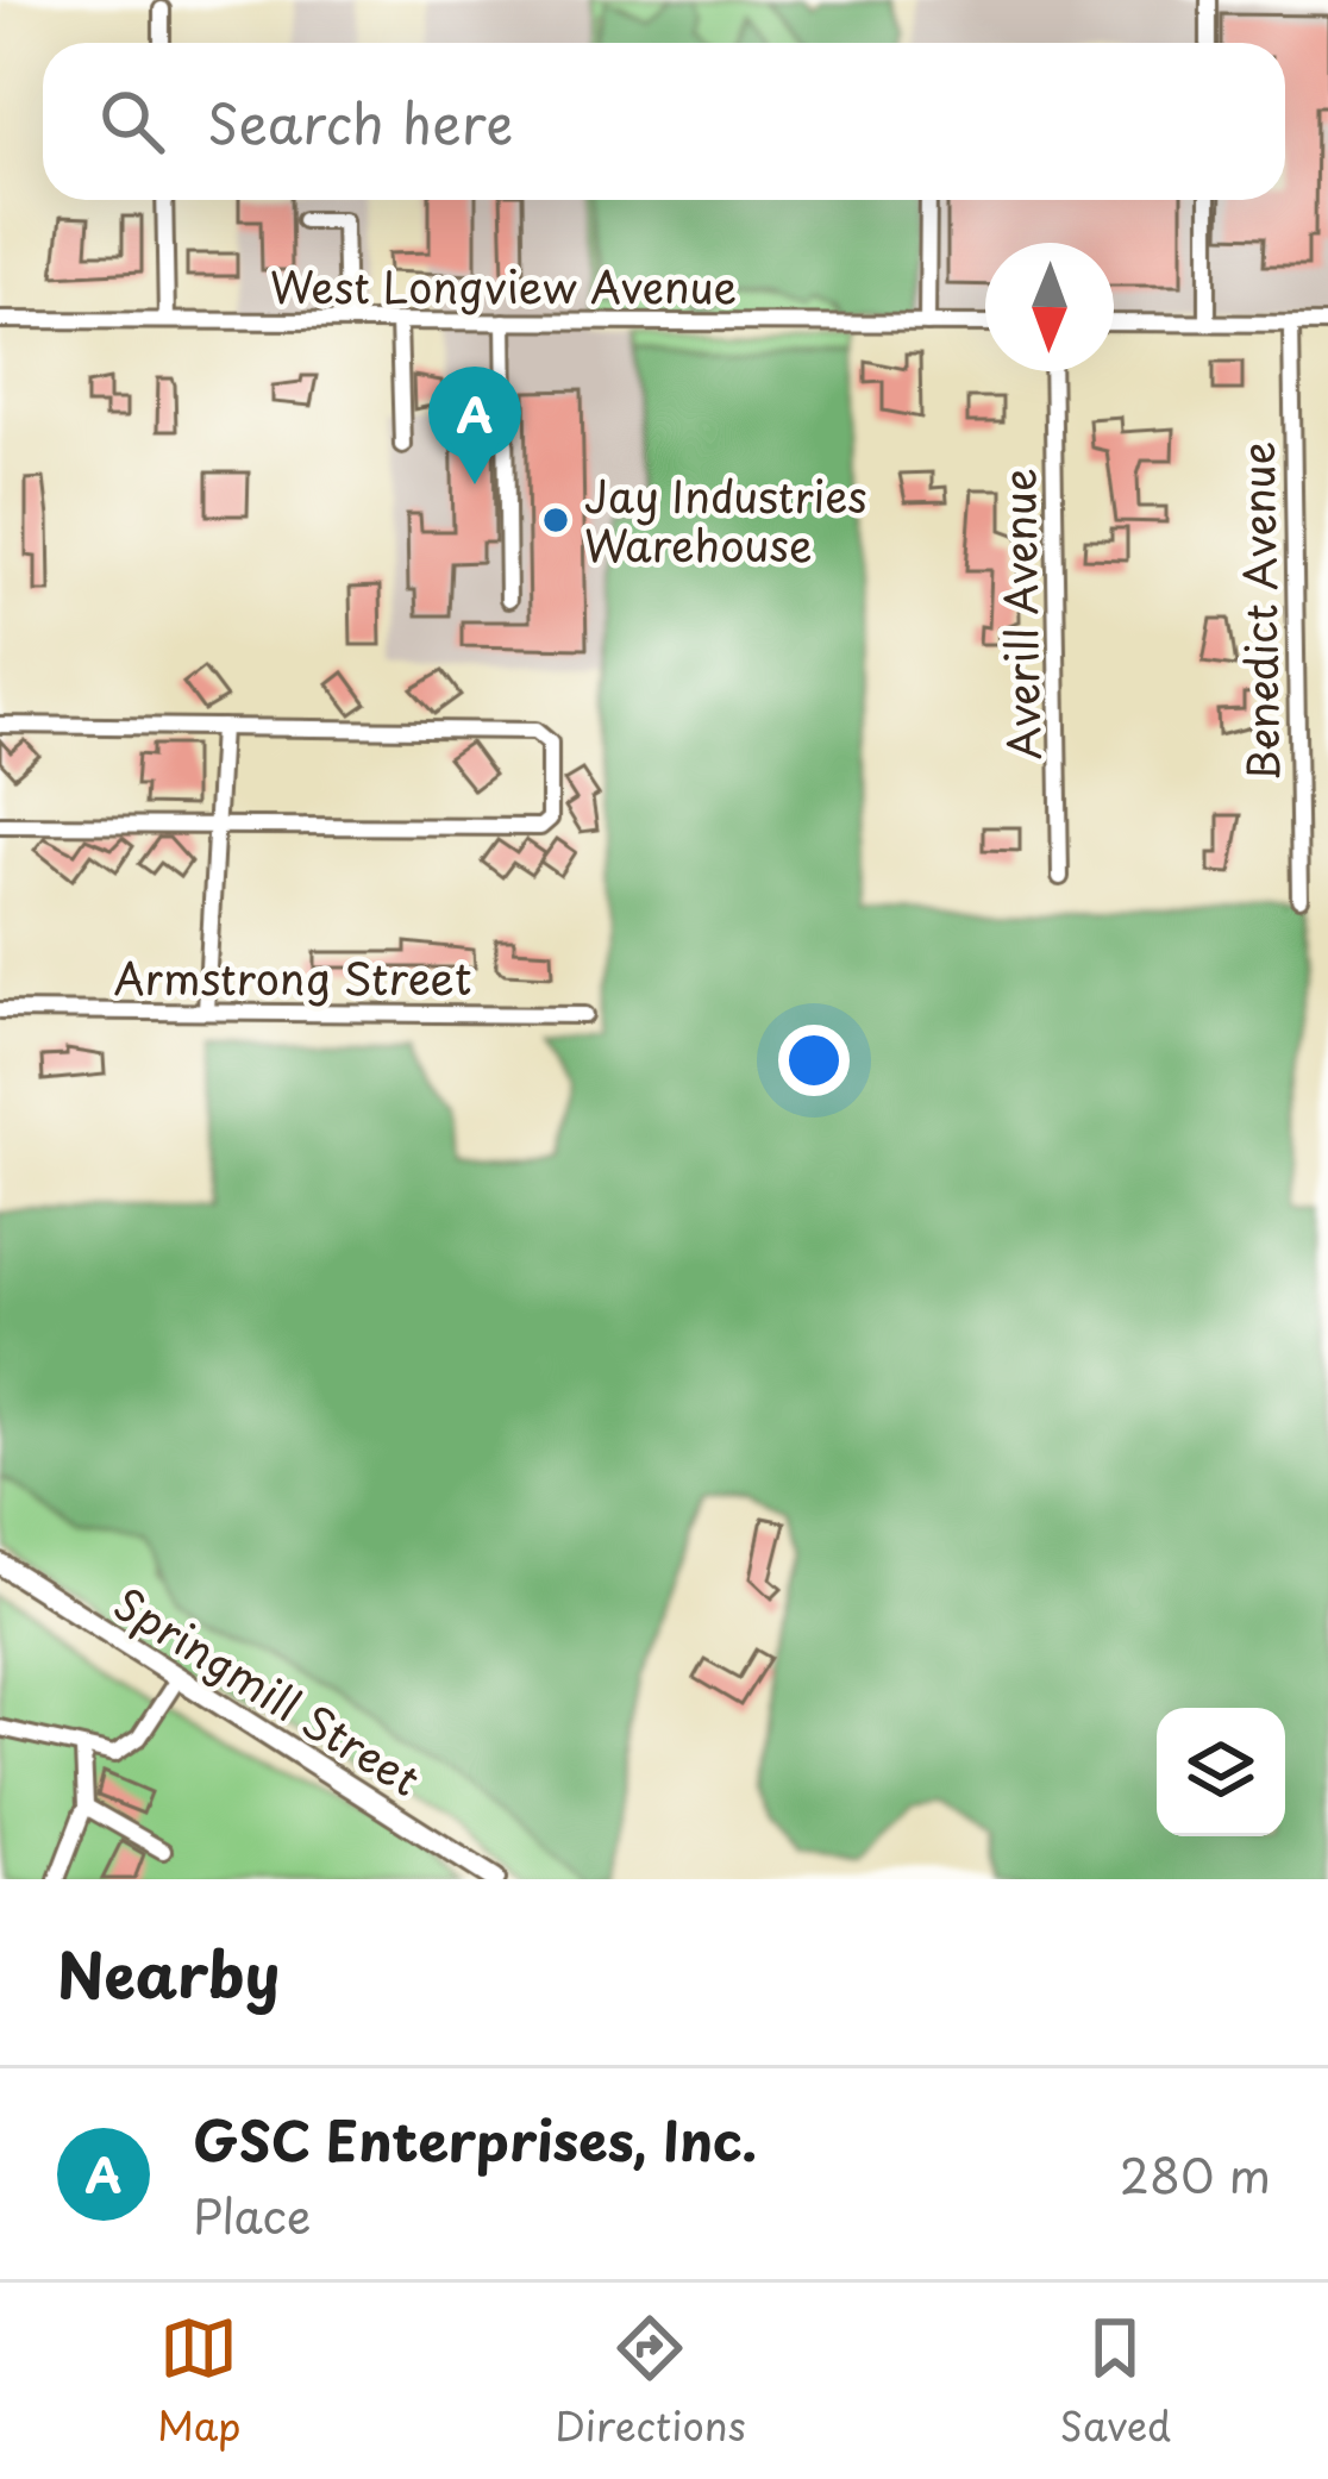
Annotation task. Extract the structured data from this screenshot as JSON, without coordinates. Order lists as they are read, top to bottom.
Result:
{
  "streets": {
    "main road": ["Springmill Street"],
    "street": [
      "West Longview Avenue",
      "Benedict Avenue",
      "Averill Avenue",
      "Armstrong Street"
    ]
  },
  "places": ["Jay Industries Warehouse"],
  "north": "bottom",
  "page": {
    "search": "Search here",
    "pins": "A",
    "heading": "Nearby",
    "list": [
      {
        "mark": "A",
        "name": "GSC Enterprises, Inc.",
        "note": "Place",
        "value": "280 m"
      }
    ],
    "nav": ["Map", "Directions", "Saved"]
  }
}
